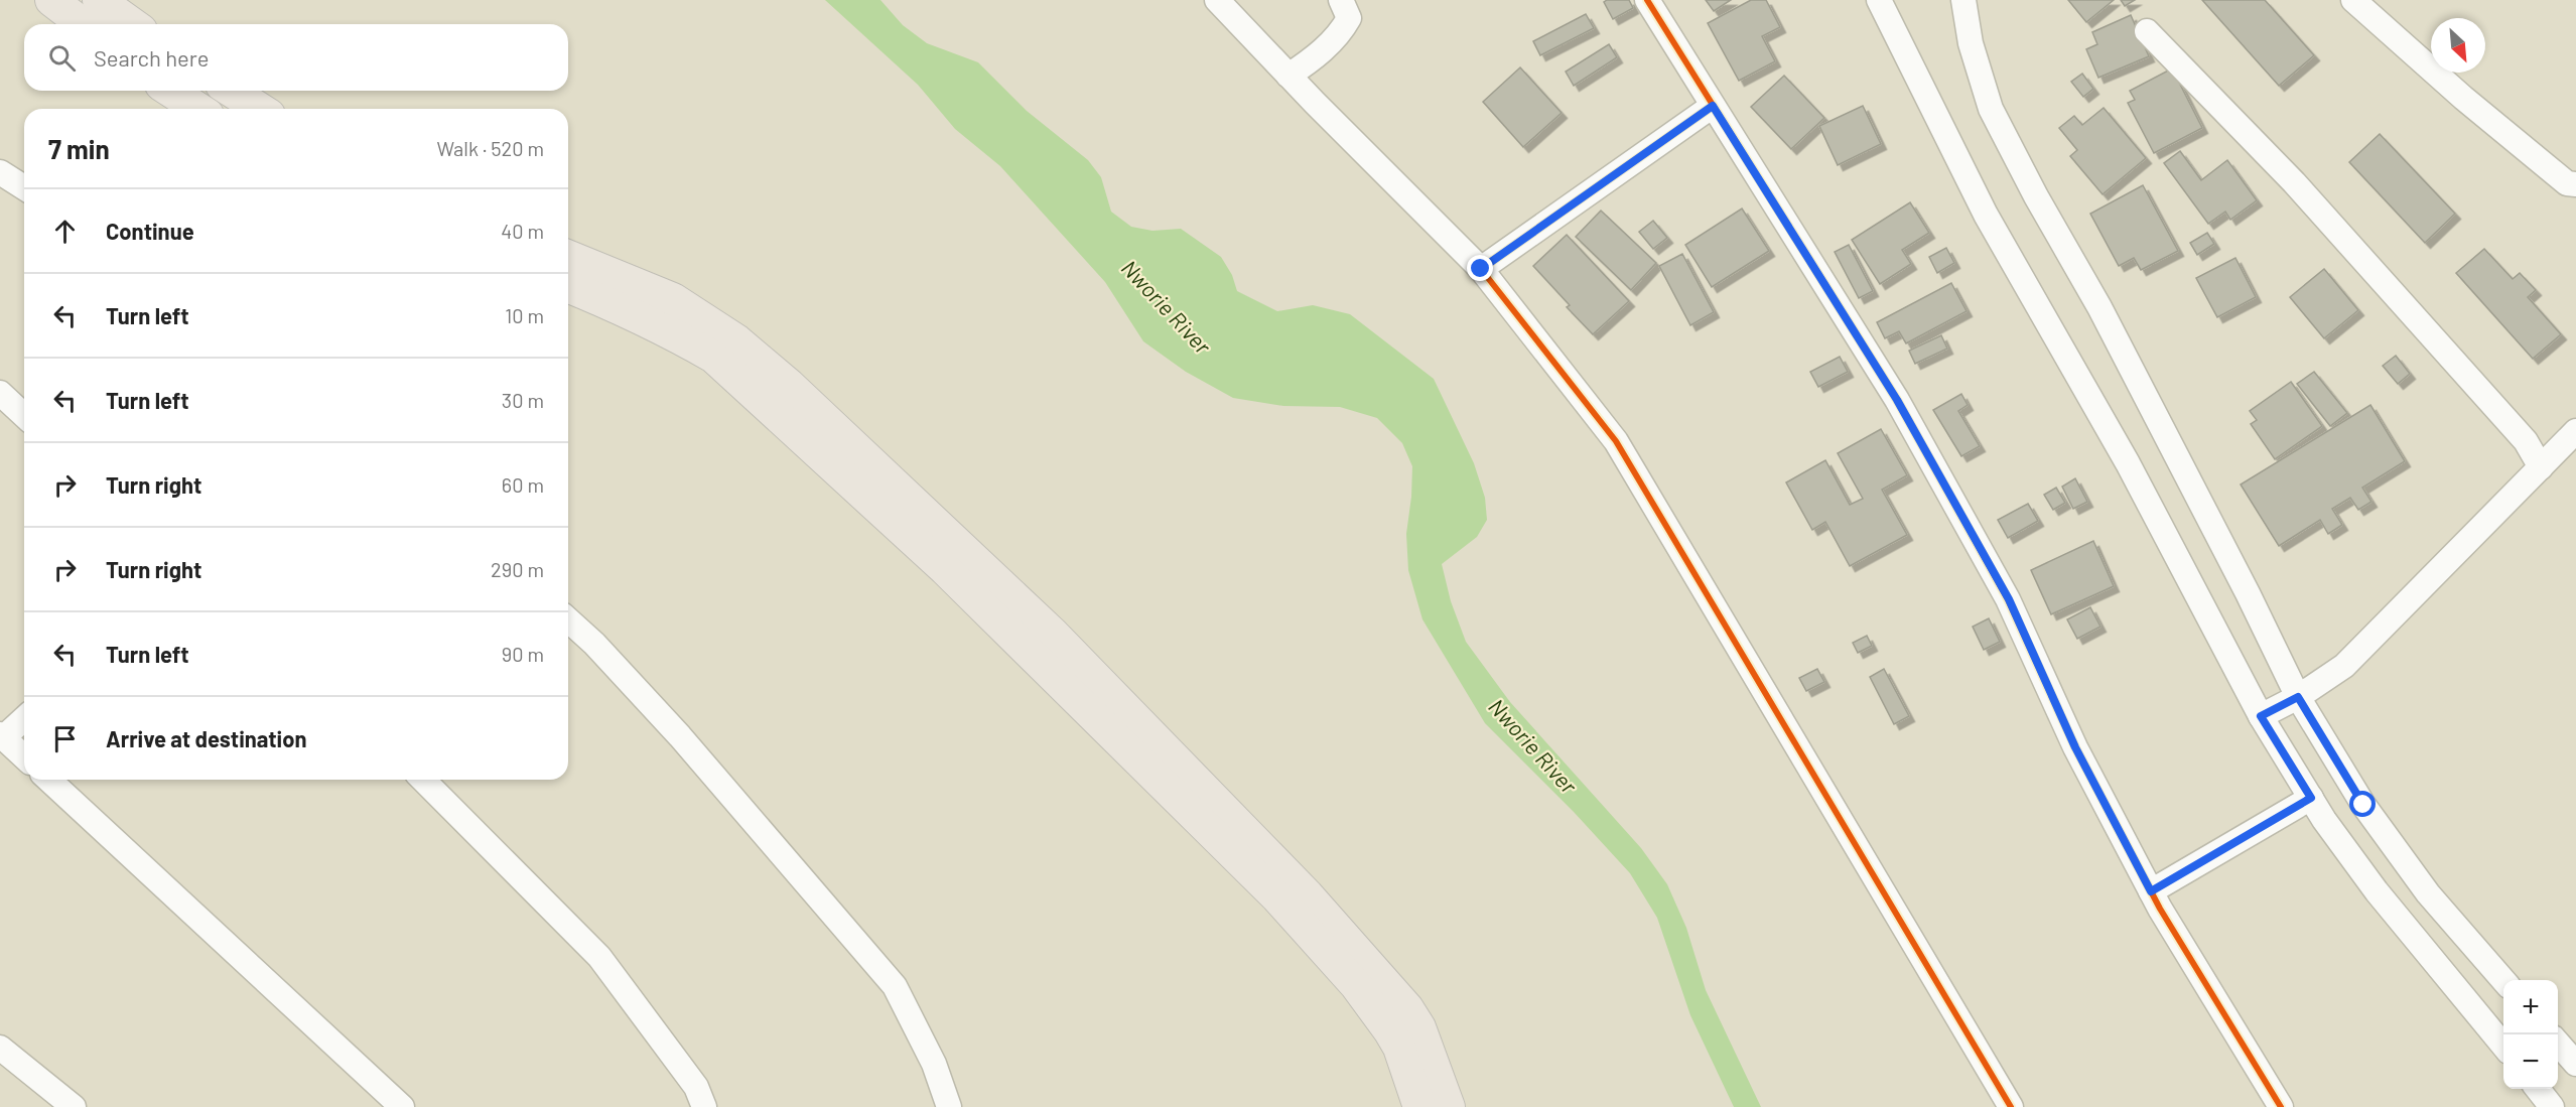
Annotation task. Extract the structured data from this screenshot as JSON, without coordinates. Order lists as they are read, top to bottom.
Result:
{
  "water": ["Nworie River"],
  "north": "bottom right",
  "page": {
    "search": "Search here",
    "heading": ["7 min", "Walk · 520 m"],
    "list": [
      ["Continue", "40 m"],
      ["Turn left", "10 m"],
      ["Turn left", "30 m"],
      ["Turn right", "60 m"],
      ["Turn right", "290 m"],
      ["Turn left", "90 m"],
      "Arrive at destination"
    ],
    "map_buttons": ["+", "−"]
  }
}
